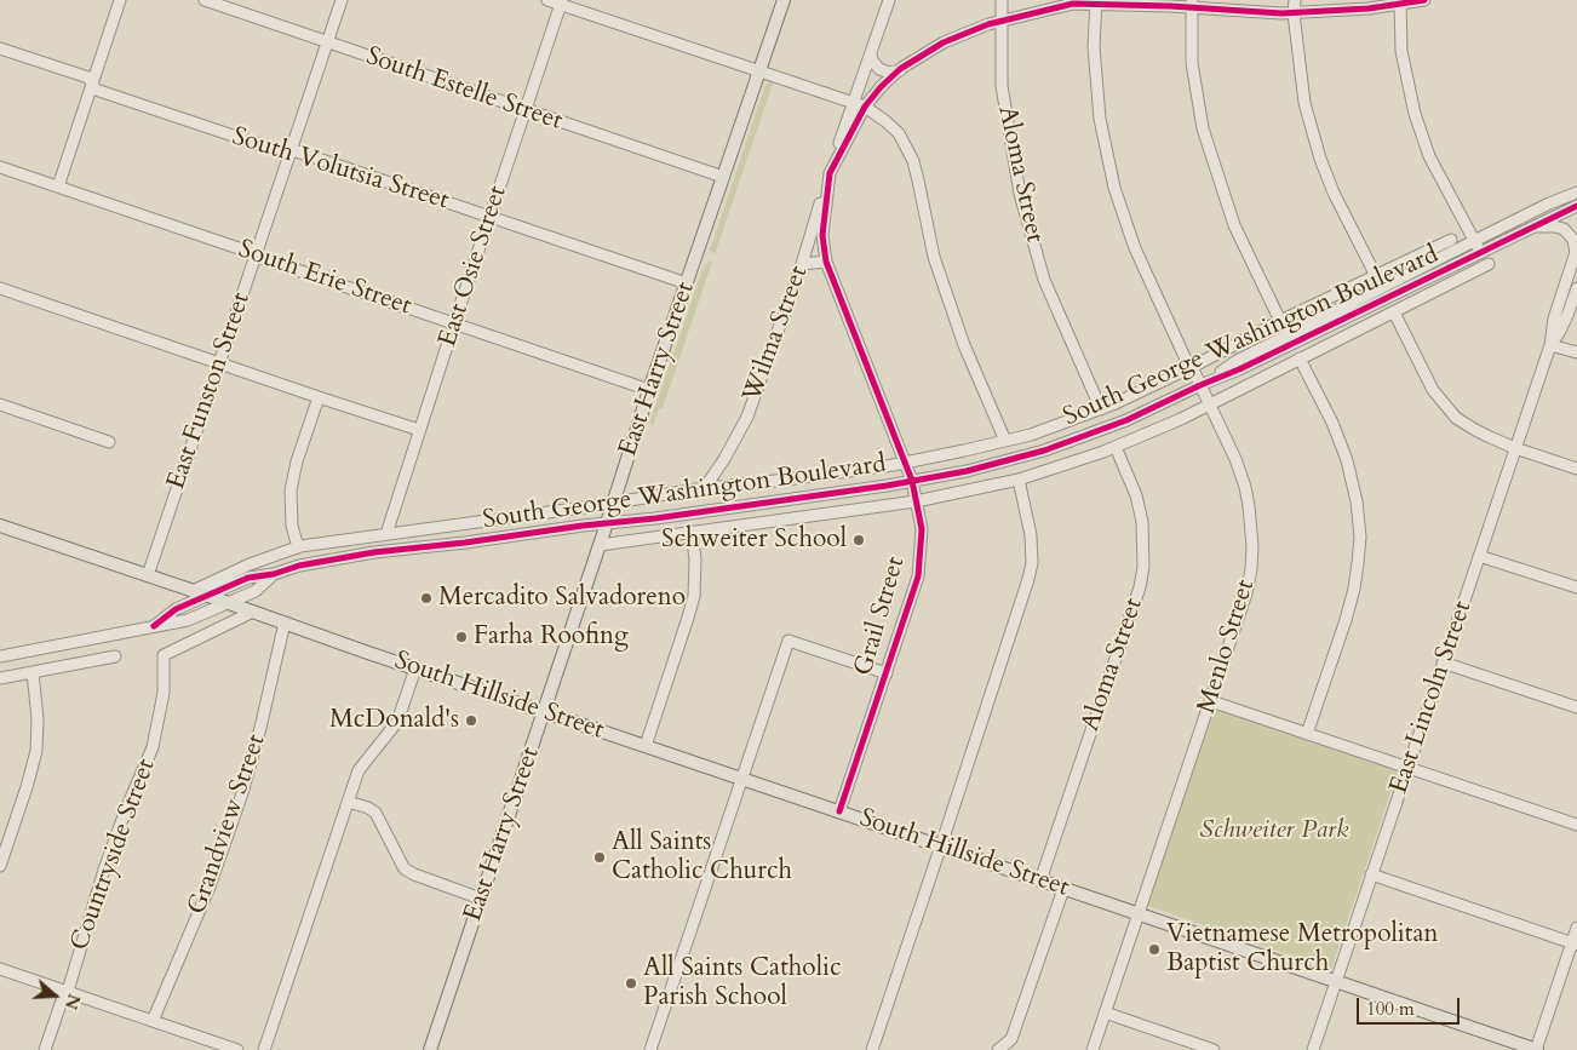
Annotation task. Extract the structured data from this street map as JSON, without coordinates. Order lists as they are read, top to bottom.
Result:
{
  "streets": {
    "main road": ["East Harry Street", "South Hillside Street"],
    "street": [
      "South Estelle Street",
      "South Volutsia Street",
      "Aloma Street",
      "East Osie Street",
      "South Erie Street",
      "Wilma Street",
      "South George Washington Boulevard",
      "East Funston Street",
      "Grail Street",
      "Menlo Street",
      "East Lincoln Street",
      "Grandview Street",
      "Countryside Street"
    ]
  },
  "crossings": [
    ["South Estelle Street", "East Osie Street"],
    ["South Estelle Street", "East Harry Street"],
    ["South Estelle Street", "East Funston Street"],
    ["South Volutsia Street", "East Osie Street"],
    ["South Volutsia Street", "East Harry Street"],
    ["South Volutsia Street", "East Funston Street"],
    ["Aloma Street", "South Hillside Street"],
    ["East Osie Street", "South Erie Street"],
    ["South Erie Street", "East Harry Street"],
    ["South Erie Street", "East Funston Street"],
    ["Wilma Street", "Grail Street"],
    ["South George Washington Boulevard", "East Harry Street"],
    ["South George Washington Boulevard", "Grail Street"],
    ["South George Washington Boulevard", "Menlo Street"],
    ["South George Washington Boulevard", "South Hillside Street"],
    ["East Harry Street", "South Hillside Street"],
    ["East Funston Street", "South Hillside Street"],
    ["Grail Street", "South Hillside Street"],
    ["Menlo Street", "South Hillside Street"],
    ["South Hillside Street", "East Lincoln Street"],
    ["South Hillside Street", "Grandview Street"],
    ["South Hillside Street", "Countryside Street"]
  ],
  "parks": ["Schweiter Park"],
  "places": [
    "Schweiter School",
    "Mercadito Salvadoreno",
    "Farha Roofing",
    "McDonald's",
    "All Saints Catholic Church",
    "Vietnamese Metropolitan Baptist Church",
    "All Saints Catholic Parish School"
  ],
  "scale_bar": "100 m",
  "north": "right"
}
